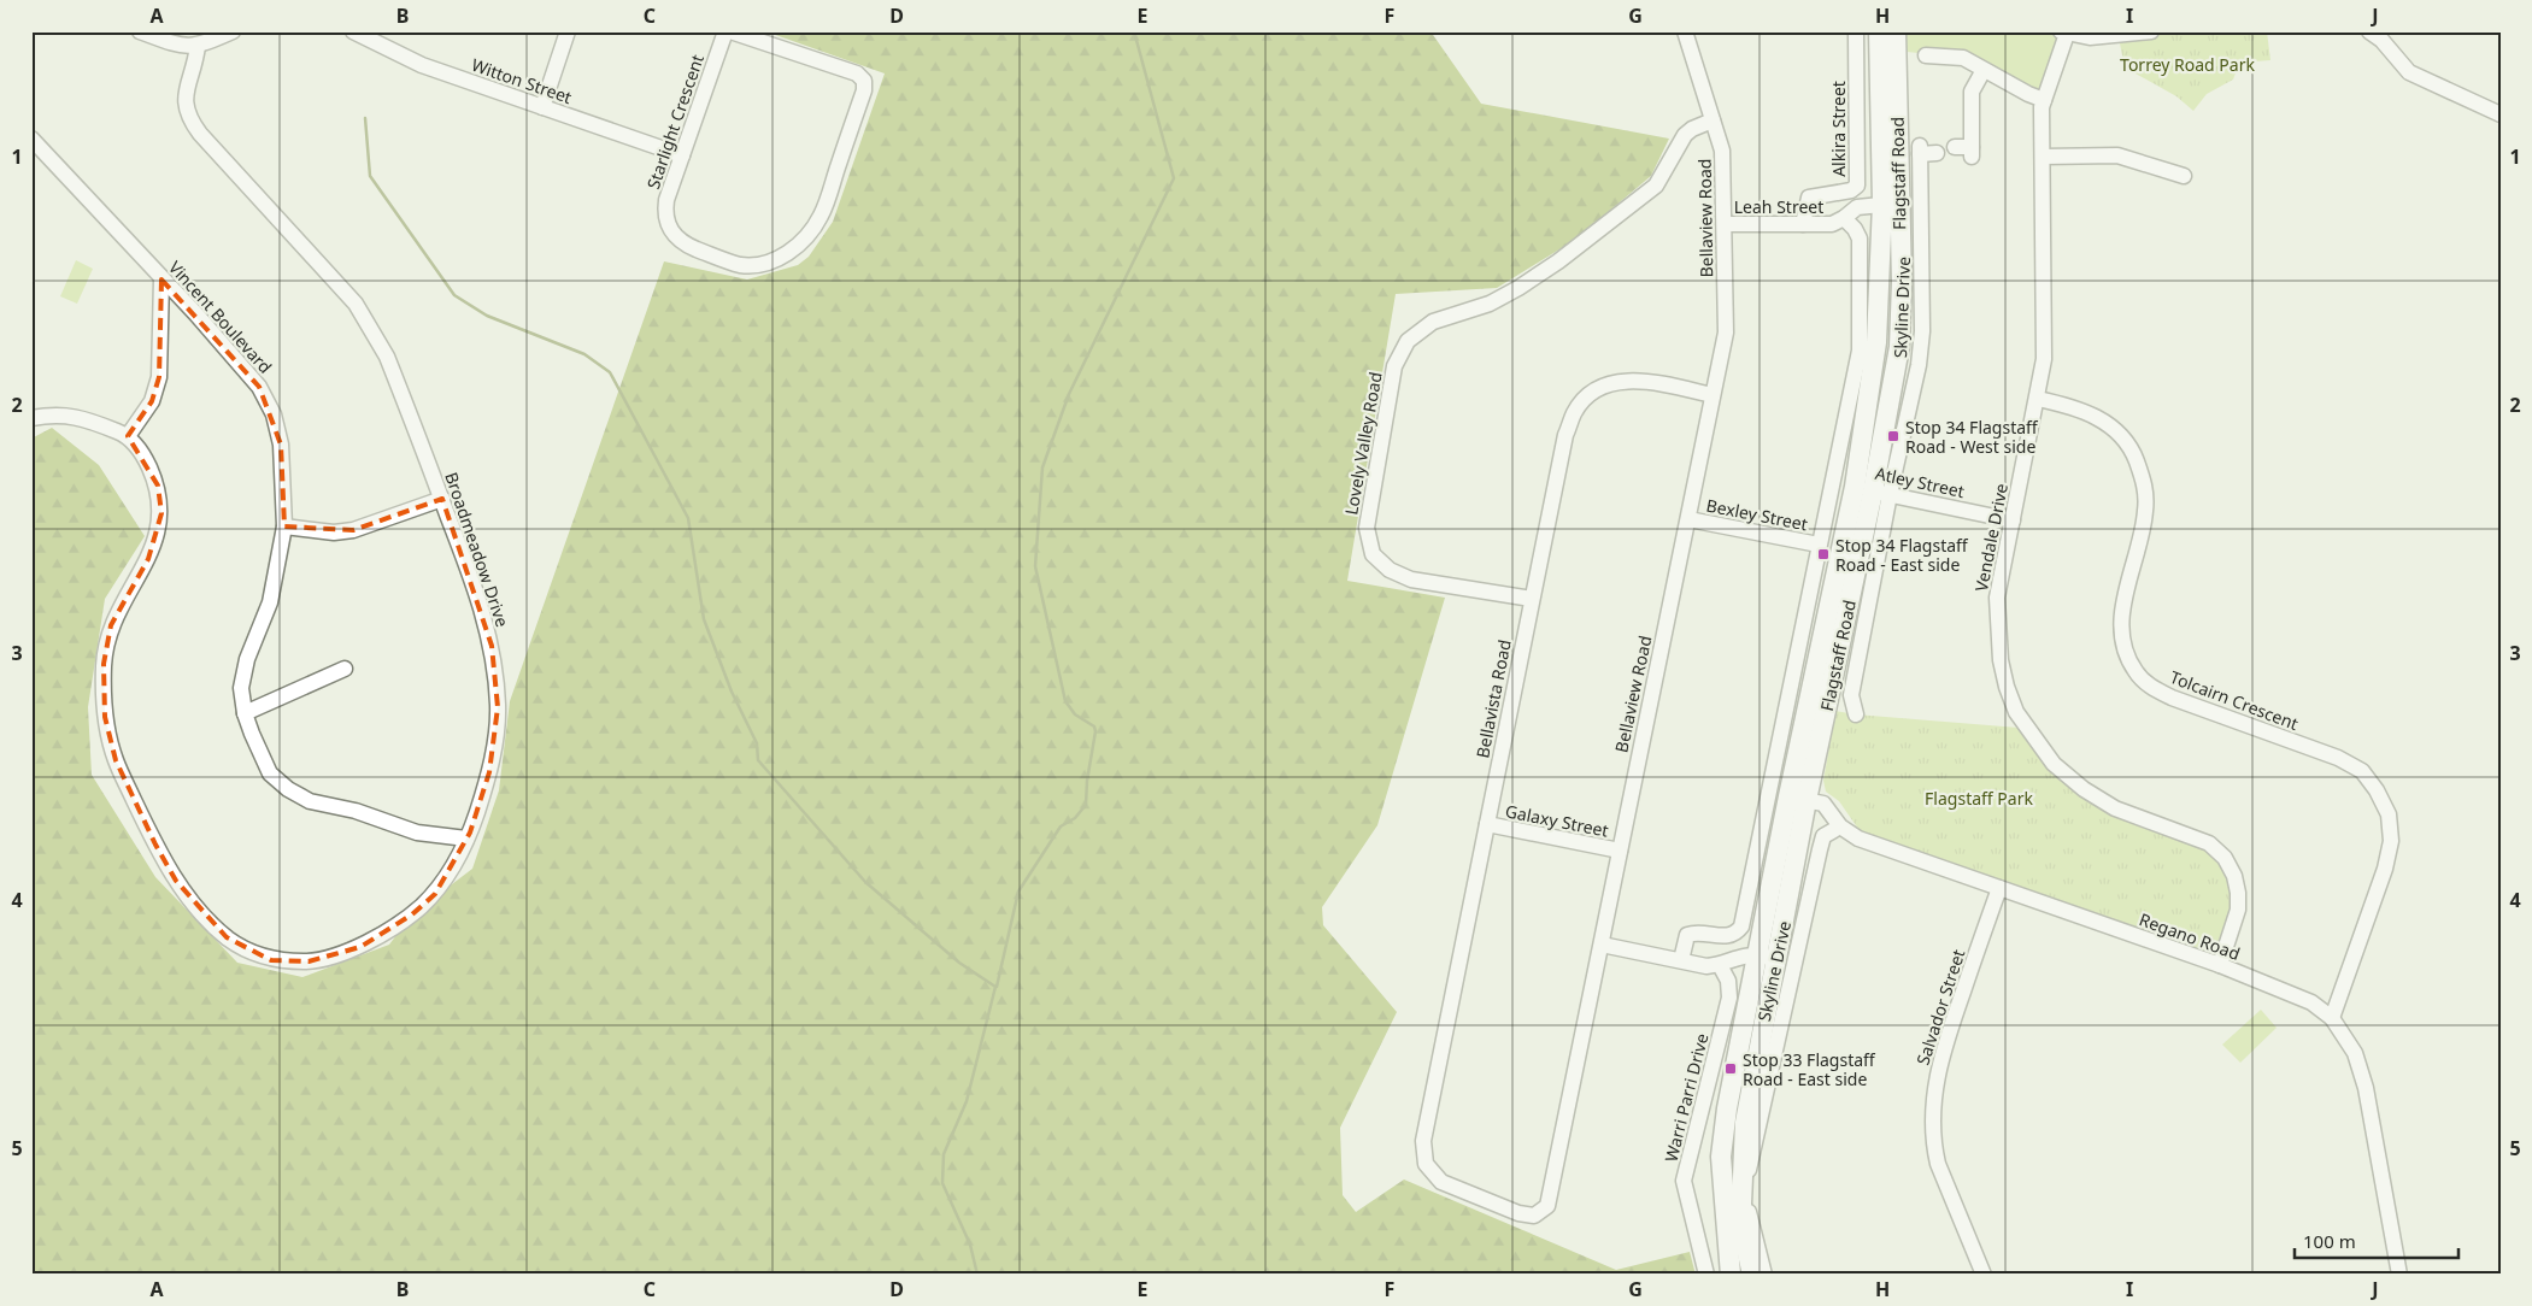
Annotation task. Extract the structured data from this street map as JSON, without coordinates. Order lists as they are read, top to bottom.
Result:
{
  "streets": {
    "main road": ["Flagstaff Road"],
    "street": [
      "Witton Street",
      "Starlight Crescent",
      "Alkira Street",
      "Leah Street",
      "Bellaview Road",
      "Skyline Drive",
      "Vincent Boulevard",
      "Lovely Valley Road",
      "Atley Street",
      "Bexley Street",
      "Vendale Drive",
      "Broadmeadow Drive",
      "Bellavista Road",
      "Tolcairn Crescent",
      "Galaxy Street",
      "Regano Road",
      "Salvador Street",
      "Warri Parri Drive"
    ]
  },
  "crossings": [
    ["Witton Street", "Starlight Crescent"],
    ["Alkira Street", "Leah Street"],
    ["Flagstaff Road", "Leah Street"],
    ["Flagstaff Road", "Skyline Drive"],
    ["Flagstaff Road", "Atley Street"],
    ["Flagstaff Road", "Regano Road"],
    ["Leah Street", "Bellaview Road"],
    ["Bellaview Road", "Lovely Valley Road"],
    ["Bellaview Road", "Bexley Street"],
    ["Bellaview Road", "Bellavista Road"],
    ["Bellaview Road", "Galaxy Street"],
    ["Skyline Drive", "Atley Street"],
    ["Skyline Drive", "Regano Road"],
    ["Vincent Boulevard", "Broadmeadow Drive"],
    ["Lovely Valley Road", "Bellavista Road"],
    ["Atley Street", "Vendale Drive"],
    ["Vendale Drive", "Tolcairn Crescent"],
    ["Vendale Drive", "Regano Road"],
    ["Bellavista Road", "Galaxy Street"],
    ["Tolcairn Crescent", "Regano Road"],
    ["Regano Road", "Salvador Street"]
  ],
  "parks": ["Torrey Road Park", "Flagstaff Park"],
  "places": {
    "transit": ["Stop 34 Flagstaff Road - West side", "Stop 34 Flagstaff Road - East side", "Stop 33 Flagstaff Road - East side"]
  },
  "scale_bar": "100 m",
  "grid": {
    "columns": [
      "A",
      "B",
      "C",
      "D",
      "E",
      "F",
      "G",
      "H",
      "I",
      "J"
    ],
    "rows": [
      "1",
      "2",
      "3",
      "4",
      "5"
    ]
  }
}
